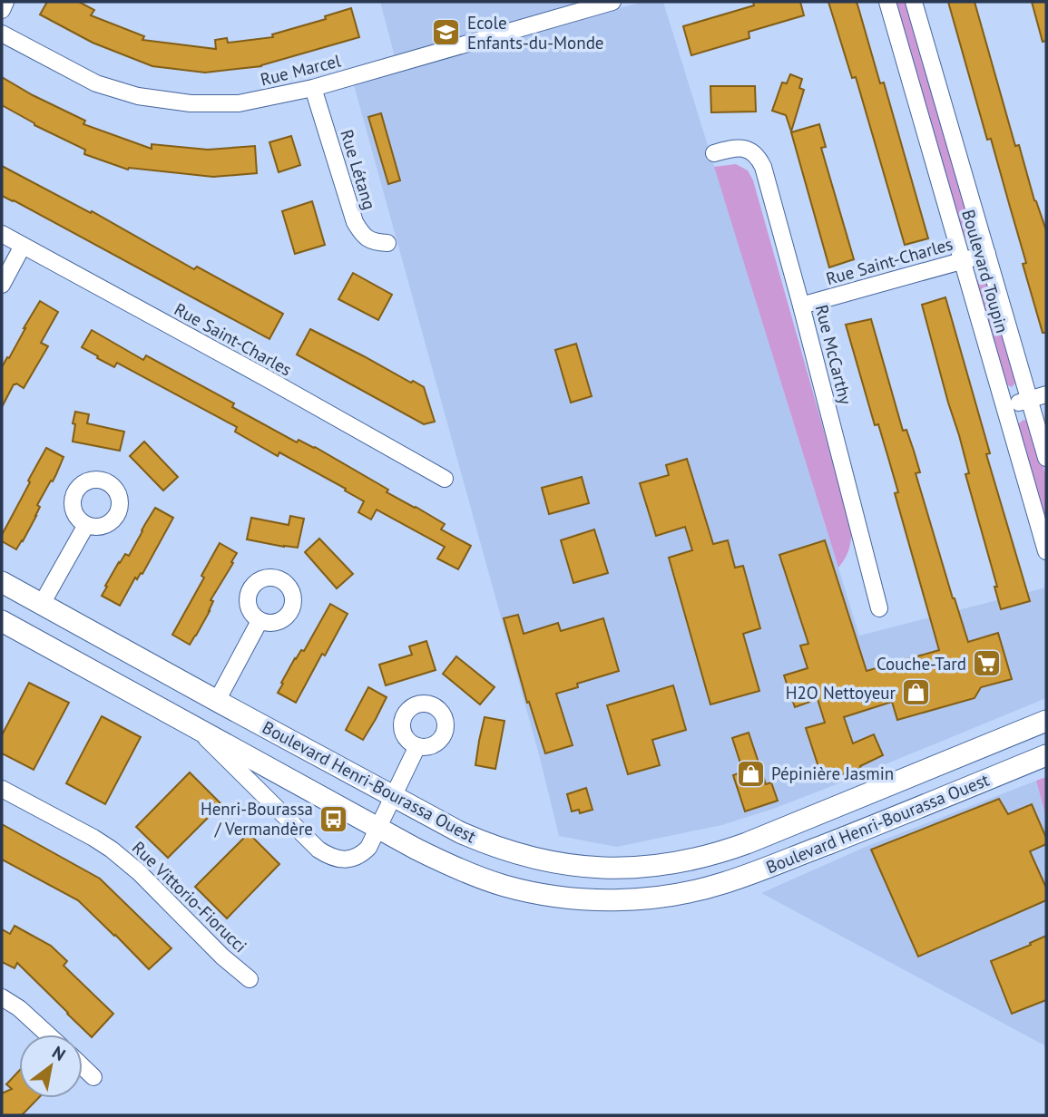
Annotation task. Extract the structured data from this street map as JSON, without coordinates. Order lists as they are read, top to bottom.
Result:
{
  "streets": {
    "main road": ["Boulevard Henri-Bourassa Ouest"],
    "street": [
      "Rue Marcel",
      "Rue Létang",
      "Rue Saint-Charles",
      "Boulevard Toupin",
      "Rue McCarthy",
      "Rue Vittorio-Fiorucci"
    ]
  },
  "crossings": [
    ["Rue Marcel", "Rue Létang"],
    ["Rue Saint-Charles", "Boulevard Toupin"],
    ["Rue Saint-Charles", "Rue McCarthy"]
  ],
  "places": {
    "school or university": ["Ecole Enfants-du-Monde"],
    "supermarket": ["Couche-Tard"],
    "shop": ["H2O Nettoyeur", "Pépinière Jasmin"],
    "bus stop": ["Henri-Bourassa / Vermandère"]
  },
  "north": "top right"
}
